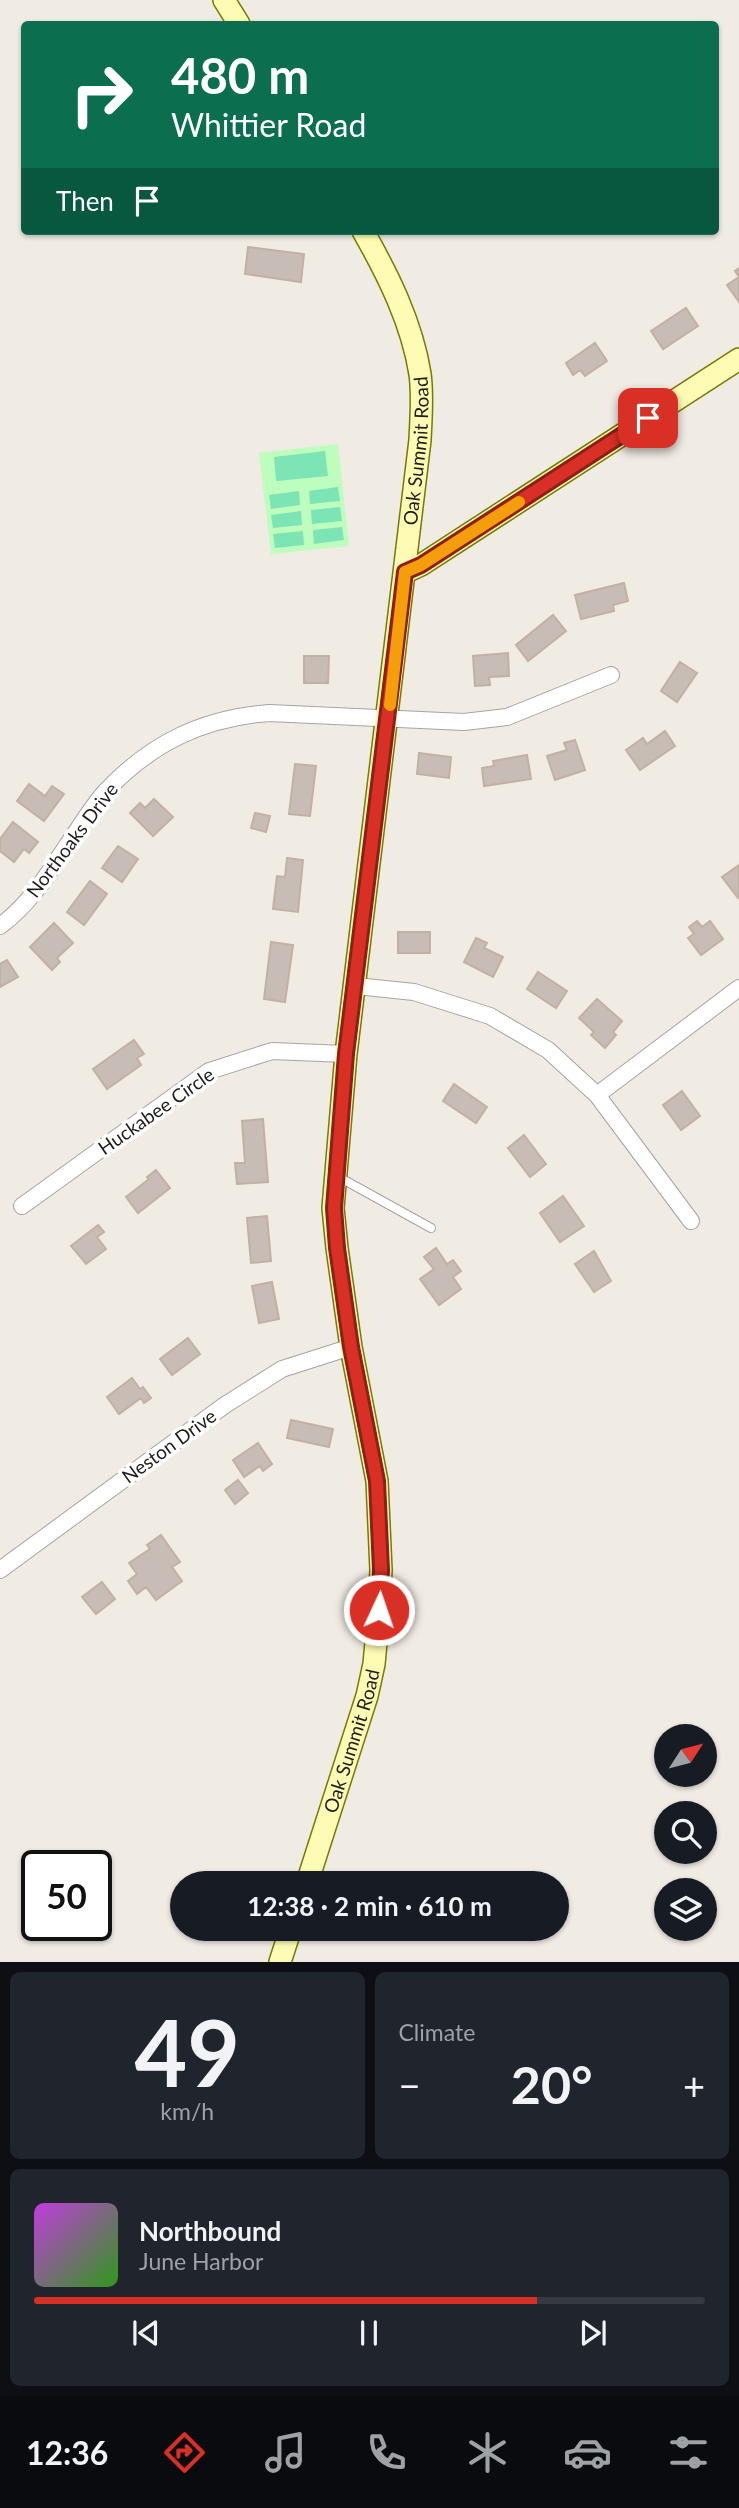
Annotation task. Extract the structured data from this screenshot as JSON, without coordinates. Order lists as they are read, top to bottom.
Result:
{
  "streets": {
    "main road": ["Oak Summit Road"],
    "street": ["Northoaks Drive", "Huckabee Circle", "Neston Drive"]
  },
  "crossings": [
    ["Oak Summit Road", "Northoaks Drive"],
    ["Oak Summit Road", "Huckabee Circle"],
    ["Oak Summit Road", "Neston Drive"]
  ],
  "north": "top right",
  "page": {
    "turn": ["480 m", "Whittier Road"],
    "then": "Then",
    "limit": "50",
    "trip": "12:38 · 2 min · 610 m",
    "tile": [
      ["49", "km/h"],
      "Climate"
    ],
    "heat": ["−", "20°", "+"],
    "song": ["Northbound", "June Harbor"],
    "tabs": "12:36"
  }
}
